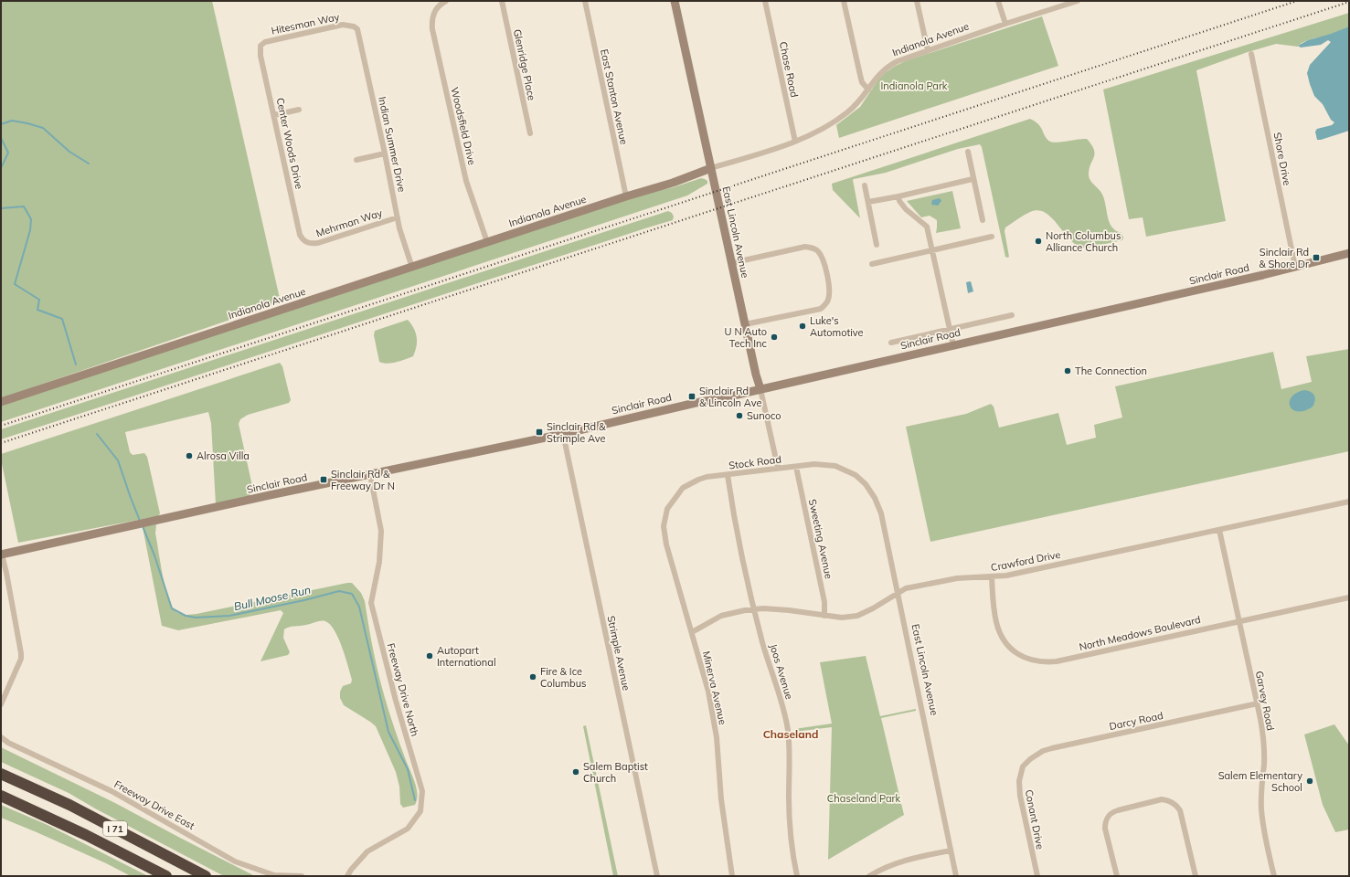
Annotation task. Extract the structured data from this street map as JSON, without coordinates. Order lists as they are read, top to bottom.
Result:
{
  "streets": {
    "highway": ["I 71"],
    "main road": ["Indianola Avenue", "East Lincoln Avenue", "Sinclair Road"],
    "street": [
      "Hitesman Way",
      "Glenridge Place",
      "Chase Road",
      "East Stanton Avenue",
      "Woodsfield Drive",
      "Center Woods Drive",
      "Indian Summer Drive",
      "Shore Drive",
      "Mehrman Way",
      "Stock Road",
      "Sweeting Avenue",
      "Crawford Drive",
      "North Meadows Boulevard",
      "Strimple Avenue",
      "Joos Avenue",
      "Minerva Avenue",
      "Freeway Drive North",
      "Garvey Road",
      "Darcy Road",
      "Freeway Drive East",
      "Conant Drive"
    ]
  },
  "crossings": [
    ["Hitesman Way", "Center Woods Drive"],
    ["Hitesman Way", "Indian Summer Drive"],
    ["Indianola Avenue", "Chase Road"],
    ["Indianola Avenue", "East Stanton Avenue"],
    ["Indianola Avenue", "Woodsfield Drive"],
    ["Indianola Avenue", "Indian Summer Drive"],
    ["Indianola Avenue", "East Lincoln Avenue"],
    ["Center Woods Drive", "Mehrman Way"],
    ["Indian Summer Drive", "Mehrman Way"],
    ["Shore Drive", "Sinclair Road"],
    ["East Lincoln Avenue", "Sinclair Road"],
    ["East Lincoln Avenue", "Stock Road"],
    ["East Lincoln Avenue", "Crawford Drive"],
    ["Sinclair Road", "Strimple Avenue"],
    ["Sinclair Road", "Freeway Drive North"],
    ["Stock Road", "Sweeting Avenue"],
    ["Stock Road", "Joos Avenue"],
    ["Stock Road", "Minerva Avenue"],
    ["Sweeting Avenue", "Crawford Drive"],
    ["Crawford Drive", "North Meadows Boulevard"],
    ["Crawford Drive", "Joos Avenue"],
    ["Crawford Drive", "Minerva Avenue"],
    ["Crawford Drive", "Garvey Road"],
    ["North Meadows Boulevard", "Garvey Road"],
    ["Garvey Road", "Darcy Road"],
    ["Darcy Road", "Conant Drive"]
  ],
  "districts": ["Chaseland"],
  "water": ["Bull Moose Run"],
  "parks": ["Indianola Park", "Chaseland Park"],
  "places": {
    "other": [
      "North Columbus Alliance Church",
      "Luke's Automotive",
      "U N Auto Tech Inc",
      "The Connection",
      "Sunoco",
      "Alrosa Villa",
      "Autopart International",
      "Fire & Ice Columbus",
      "Salem Baptist Church",
      "Salem Elementary School"
    ],
    "transit": [
      "Sinclair Rd & Shore Dr",
      "Sinclair Rd & Lincoln Ave",
      "Sinclair Rd & Strimple Ave",
      "Sinclair Rd & Freeway Dr N"
    ]
  }
}
